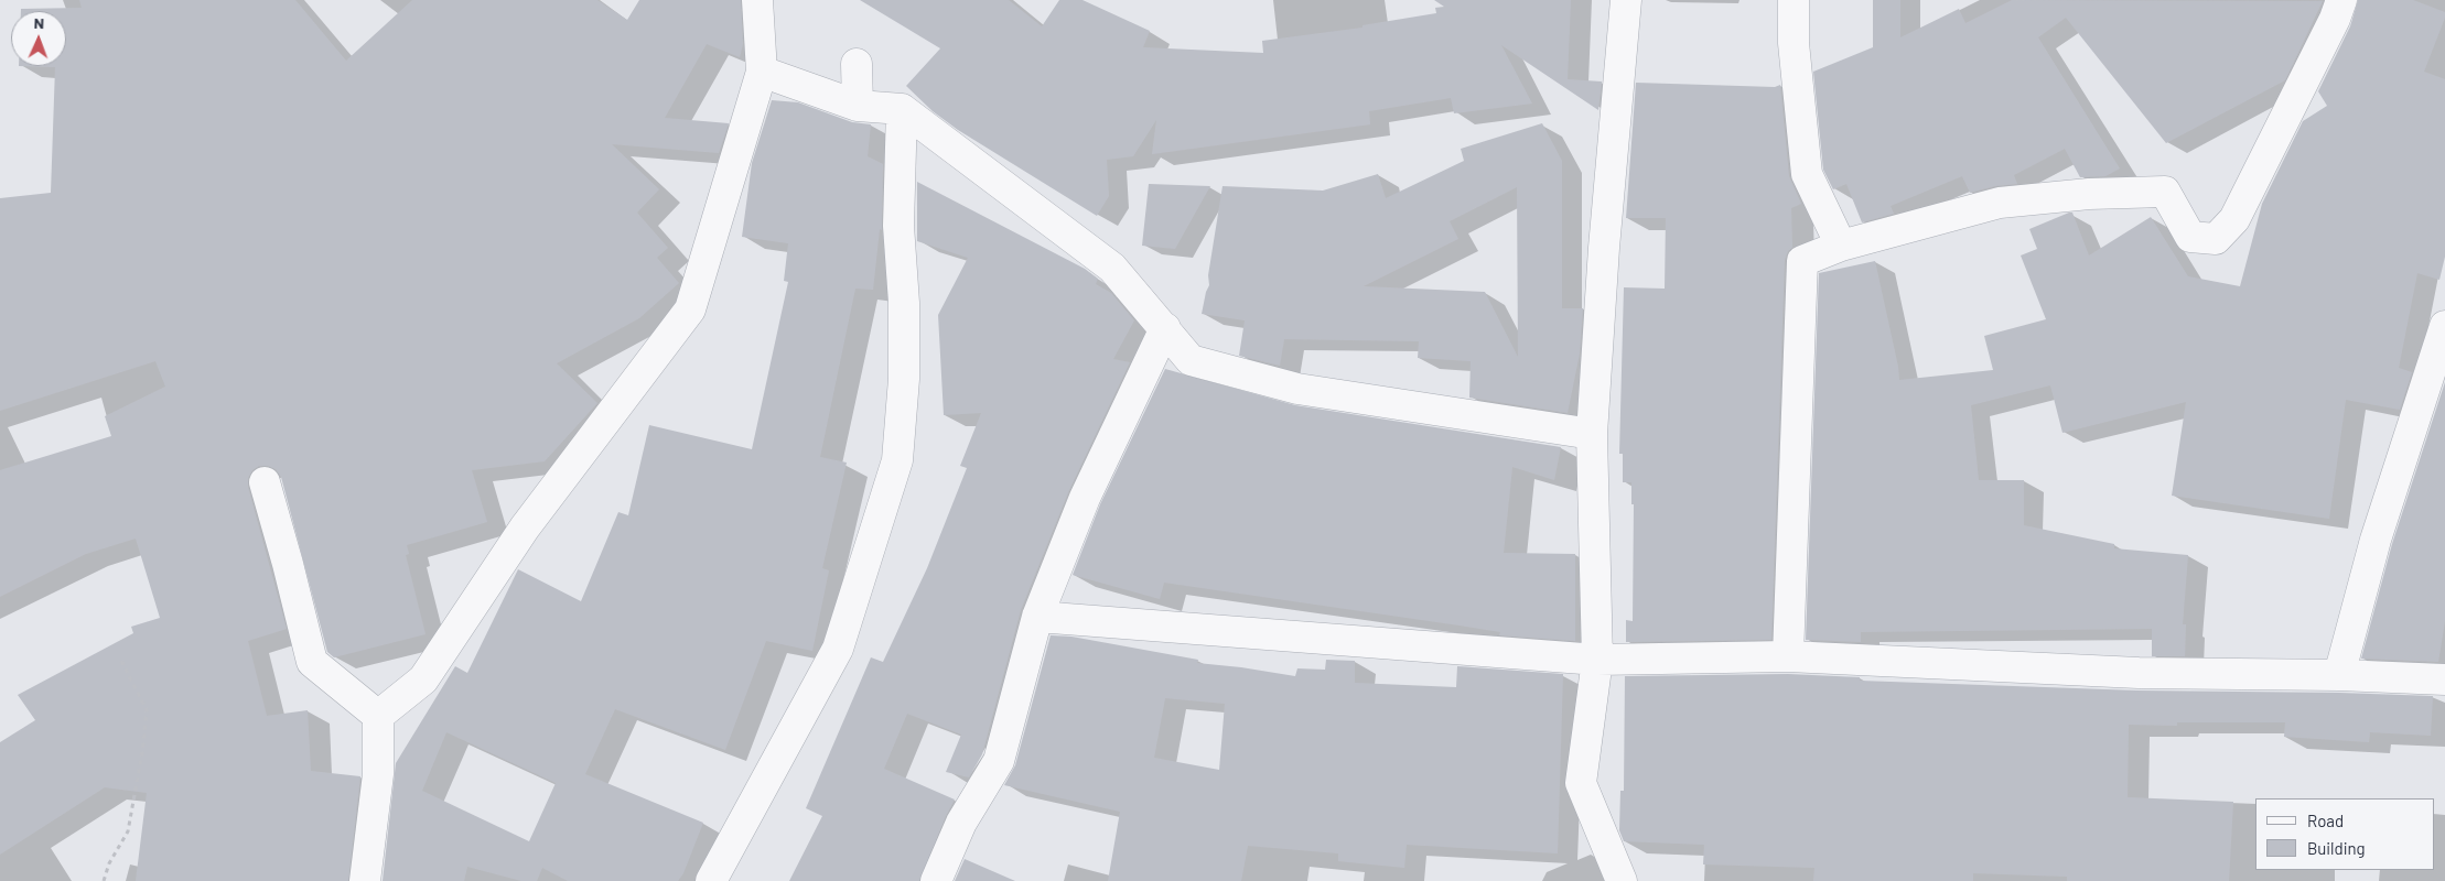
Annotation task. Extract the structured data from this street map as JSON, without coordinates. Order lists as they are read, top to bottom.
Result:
{
  "legend": ["Road", "Building"],
  "north": "top"
}
